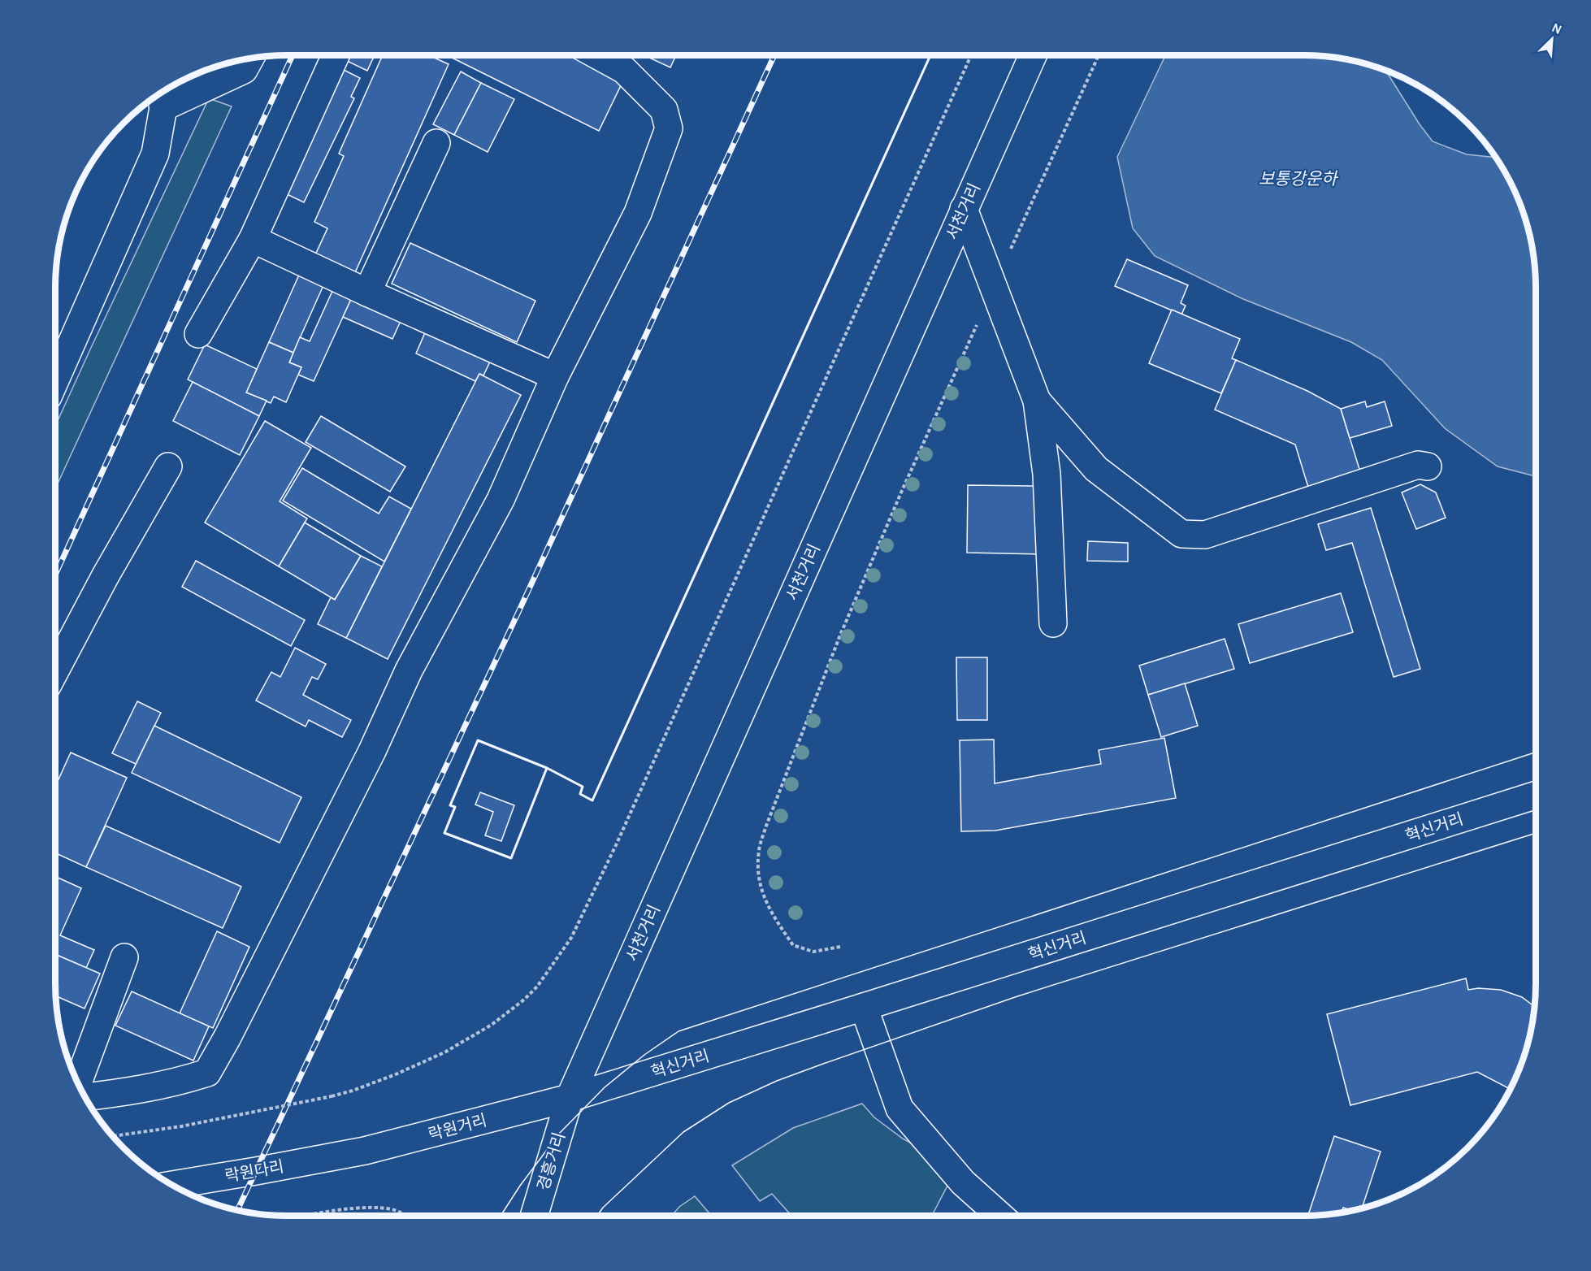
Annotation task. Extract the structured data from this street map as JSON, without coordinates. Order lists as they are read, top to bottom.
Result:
{
  "streets": {
    "main road": [
      "서천거리",
      "혁신거리",
      "락원거리",
      "경흥거리",
      "락원다리"
    ]
  },
  "crossings": [
    ["서천거리", "혁신거리"],
    ["서천거리", "락원거리"],
    ["서천거리", "경흥거리"],
    ["혁신거리", "락원거리"],
    ["혁신거리", "경흥거리"],
    ["락원거리", "경흥거리"],
    ["락원거리", "락원다리"]
  ],
  "water": ["보통강운하"],
  "north": "top right"
}
